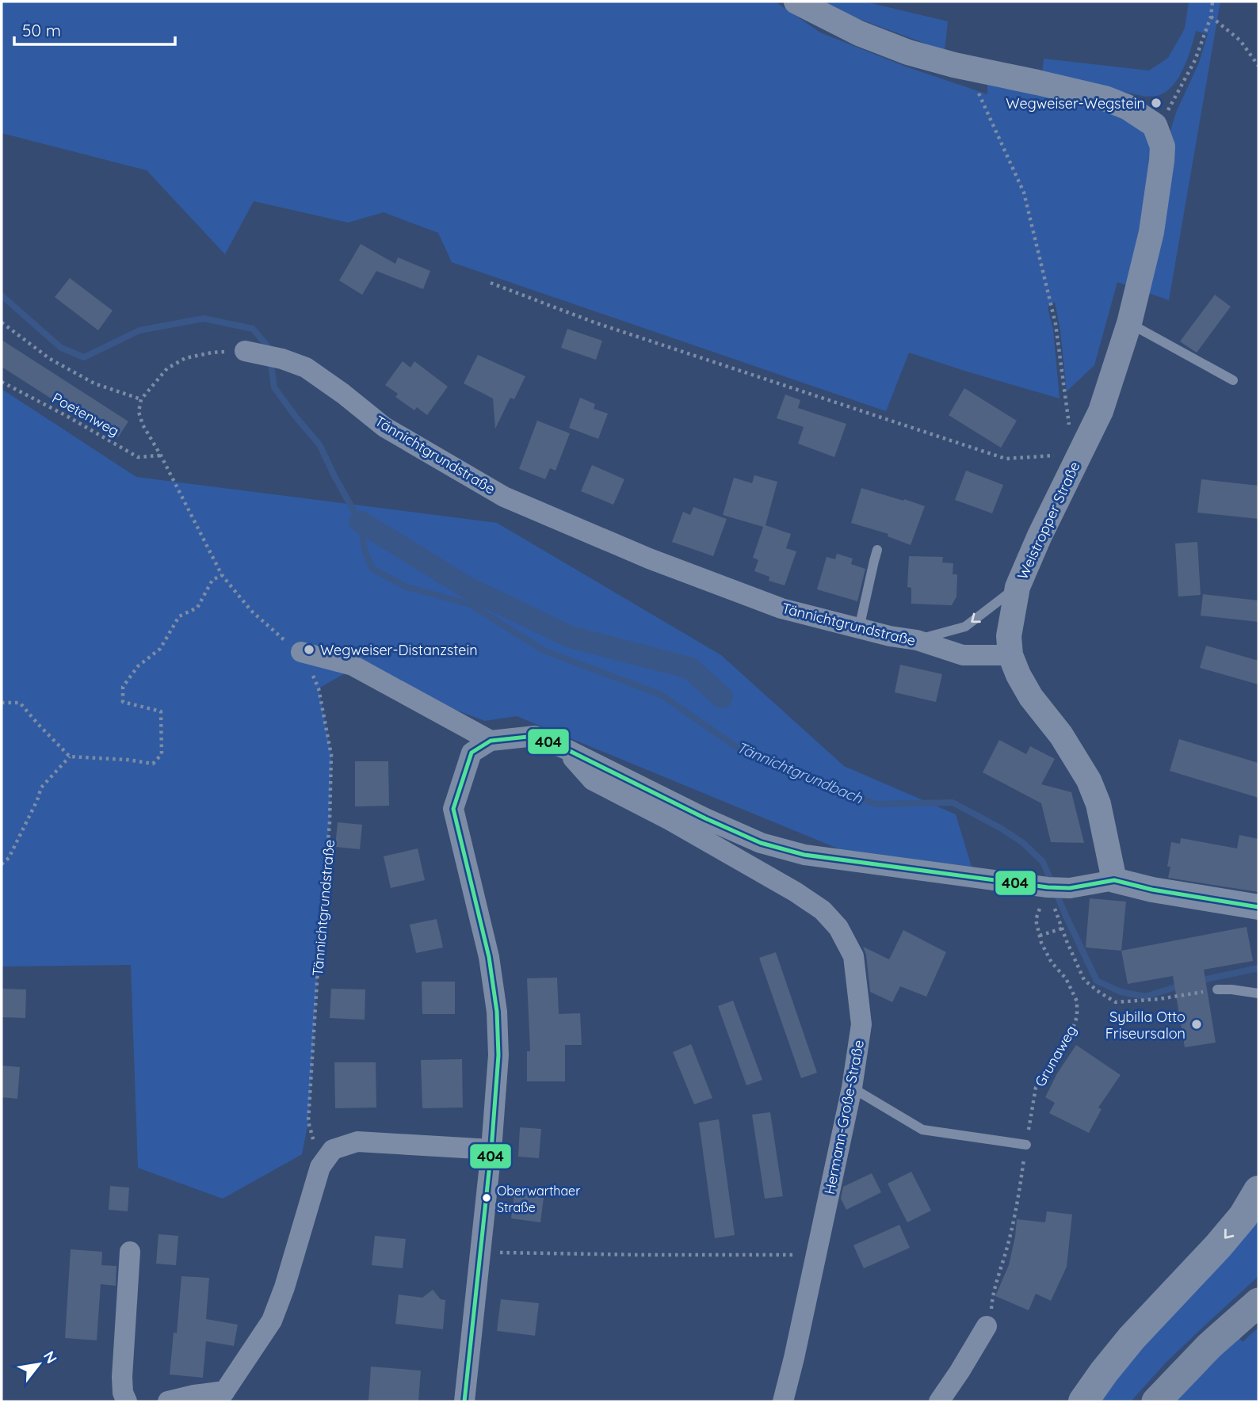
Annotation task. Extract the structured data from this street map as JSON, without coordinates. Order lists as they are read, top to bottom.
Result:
{
  "streets": {
    "street": ["Tännichtgrundstraße", "Weistropper Straße", "Hermann-Große-Straße"],
    "path": ["Poetenweg", "Grunaweg"]
  },
  "crossings": [
    ["Poetenweg", "Tännichtgrundstraße"],
    ["Tännichtgrundstraße", "Weistropper Straße"]
  ],
  "water": ["Tännichtgrundbach"],
  "places": [
    "Wegweiser-Wegstein",
    "Wegweiser-Distanzstein",
    "Sybilla Otto Friseursalon",
    "Oberwarthaer Straße"
  ],
  "lines": ["transit line 404"],
  "scale_bar": "50 m",
  "north": "top right"
}
